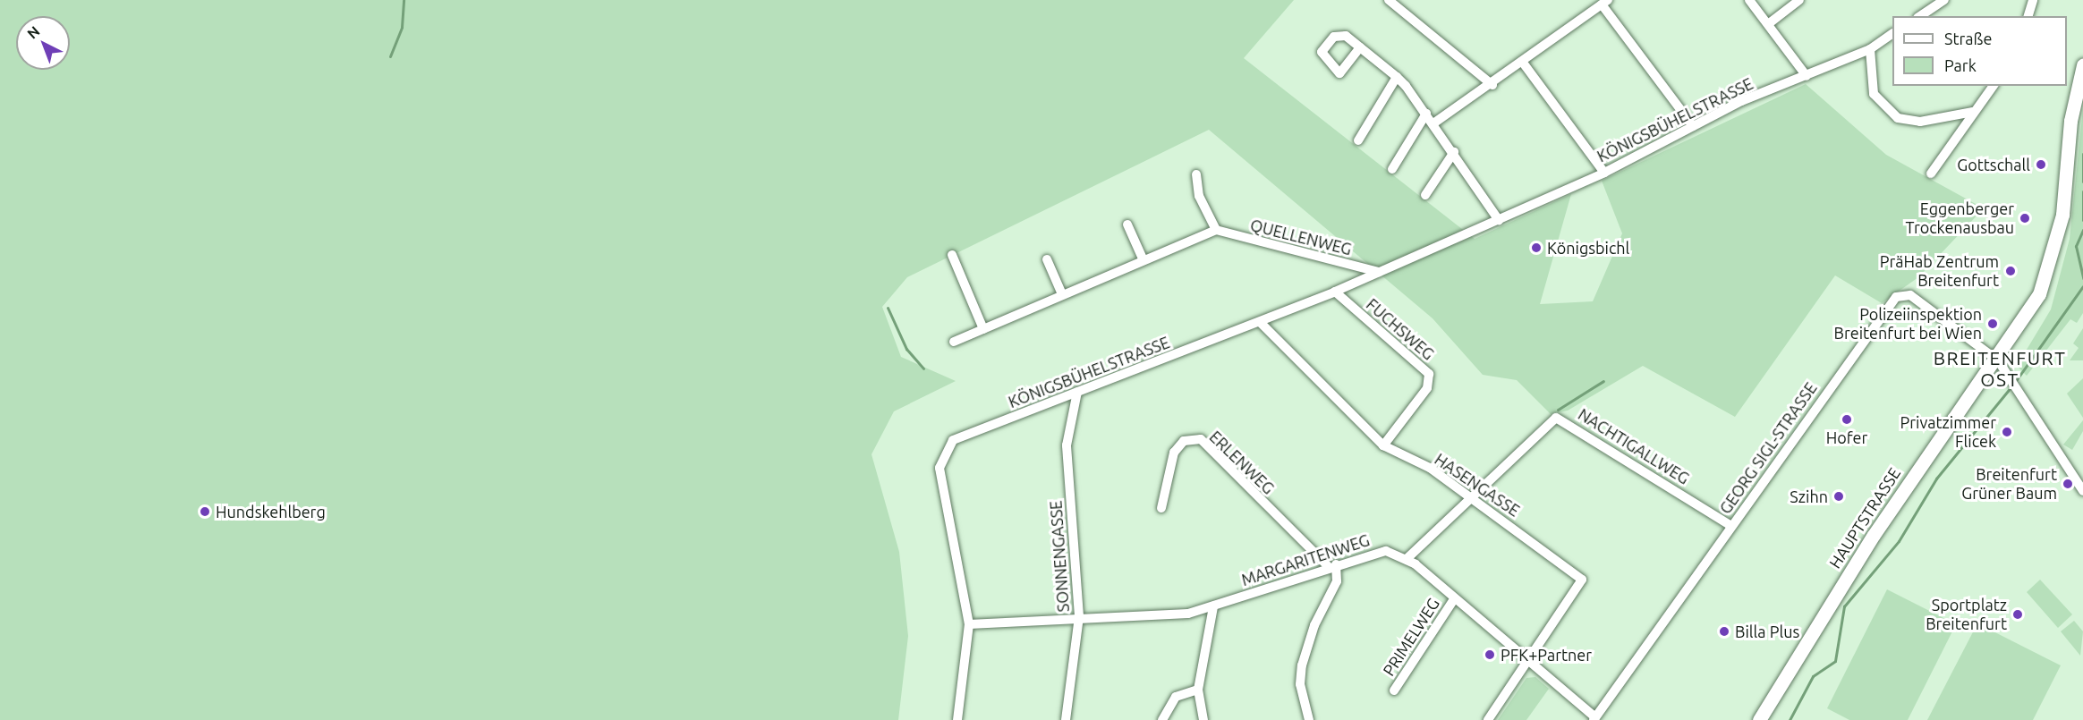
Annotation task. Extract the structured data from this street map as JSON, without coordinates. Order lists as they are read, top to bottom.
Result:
{
  "streets": {
    "main road": ["HAUPTSTRASSE"],
    "street": [
      "KÖNIGSBÜHELSTRASSE",
      "QUELLENWEG",
      "FUCHSWEG",
      "NACHTIGALLWEG",
      "GEORG SIGL-STRASSE",
      "ERLENWEG",
      "HASENGASSE",
      "SONNENGASSE",
      "MARGARITENWEG",
      "PRIMELWEG"
    ]
  },
  "crossings": [
    ["KÖNIGSBÜHELSTRASSE", "QUELLENWEG"],
    ["KÖNIGSBÜHELSTRASSE", "FUCHSWEG"],
    ["KÖNIGSBÜHELSTRASSE", "HASENGASSE"],
    ["KÖNIGSBÜHELSTRASSE", "SONNENGASSE"],
    ["KÖNIGSBÜHELSTRASSE", "MARGARITENWEG"],
    ["FUCHSWEG", "HASENGASSE"],
    ["NACHTIGALLWEG", "GEORG SIGL-STRASSE"],
    ["NACHTIGALLWEG", "HASENGASSE"],
    ["NACHTIGALLWEG", "MARGARITENWEG"],
    ["GEORG SIGL-STRASSE", "HAUPTSTRASSE"],
    ["GEORG SIGL-STRASSE", "MARGARITENWEG"],
    ["ERLENWEG", "MARGARITENWEG"],
    ["HASENGASSE", "MARGARITENWEG"],
    ["SONNENGASSE", "MARGARITENWEG"],
    ["MARGARITENWEG", "PRIMELWEG"]
  ],
  "districts": ["BREITENFURT OST"],
  "places": [
    "Gottschall",
    "Eggenberger Trockenausbau",
    "Königsbichl",
    "PräHab Zentrum Breitenfurt",
    "Polizeiinspektion Breitenfurt bei Wien",
    "Hofer",
    "Privatzimmer Flicek",
    "Breitenfurt Grüner Baum",
    "Szihn",
    "Hundskehlberg",
    "Sportplatz Breitenfurt",
    "Billa Plus",
    "PFK+Partner"
  ],
  "legend": ["Straße", "Park"],
  "north": "top left"
}
